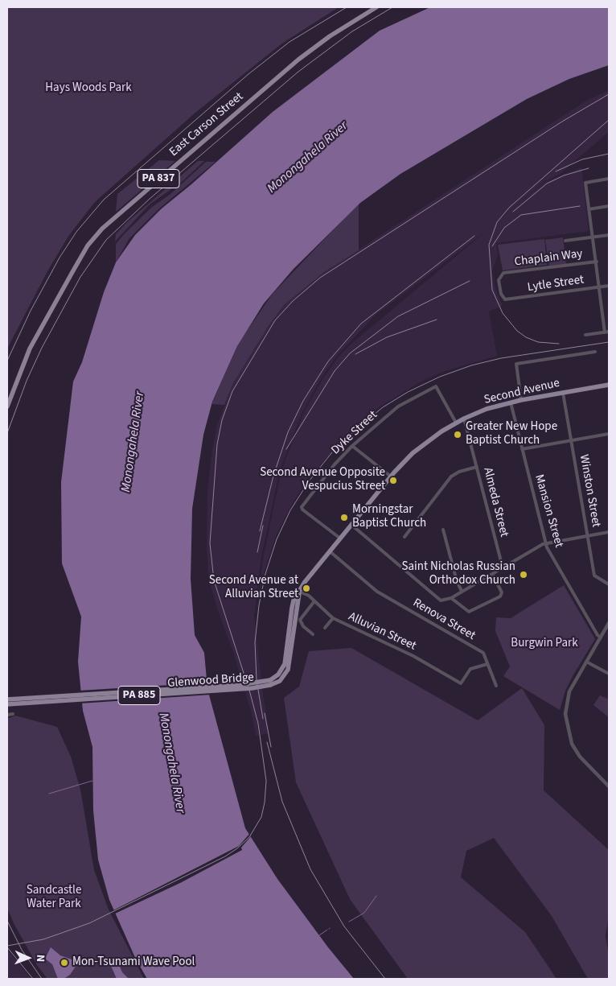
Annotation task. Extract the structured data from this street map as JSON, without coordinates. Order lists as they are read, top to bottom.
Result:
{
  "streets": {
    "main road": [
      "East Carson Street",
      "PA 837",
      "Second Avenue",
      "Glenwood Bridge",
      "PA 885"
    ],
    "street": [
      "Chaplain Way",
      "Lytle Street",
      "Dyke Street",
      "Winston Street",
      "Almeda Street",
      "Mansion Street",
      "Renova Street",
      "Alluvian Street"
    ]
  },
  "crossings": [
    ["Chaplain Way", "Lytle Street"],
    ["Second Avenue", "Dyke Street"],
    ["Second Avenue", "Winston Street"],
    ["Second Avenue", "Almeda Street"],
    ["Second Avenue", "Mansion Street"],
    ["Second Avenue", "Renova Street"],
    ["Second Avenue", "Alluvian Street"],
    ["Second Avenue", "Glenwood Bridge"],
    ["Renova Street", "Alluvian Street"]
  ],
  "water": ["Monongahela River"],
  "parks": ["Hays Woods Park", "Burgwin Park", "Sandcastle Water Park"],
  "places": [
    "Greater New Hope Baptist Church",
    "Second Avenue Opposite Vespucius Street",
    "Morningstar Baptist Church",
    "Saint Nicholas Russian Orthodox Church",
    "Second Avenue at Alluvian Street",
    "Mon-Tsunami Wave Pool"
  ],
  "north": "right"
}
